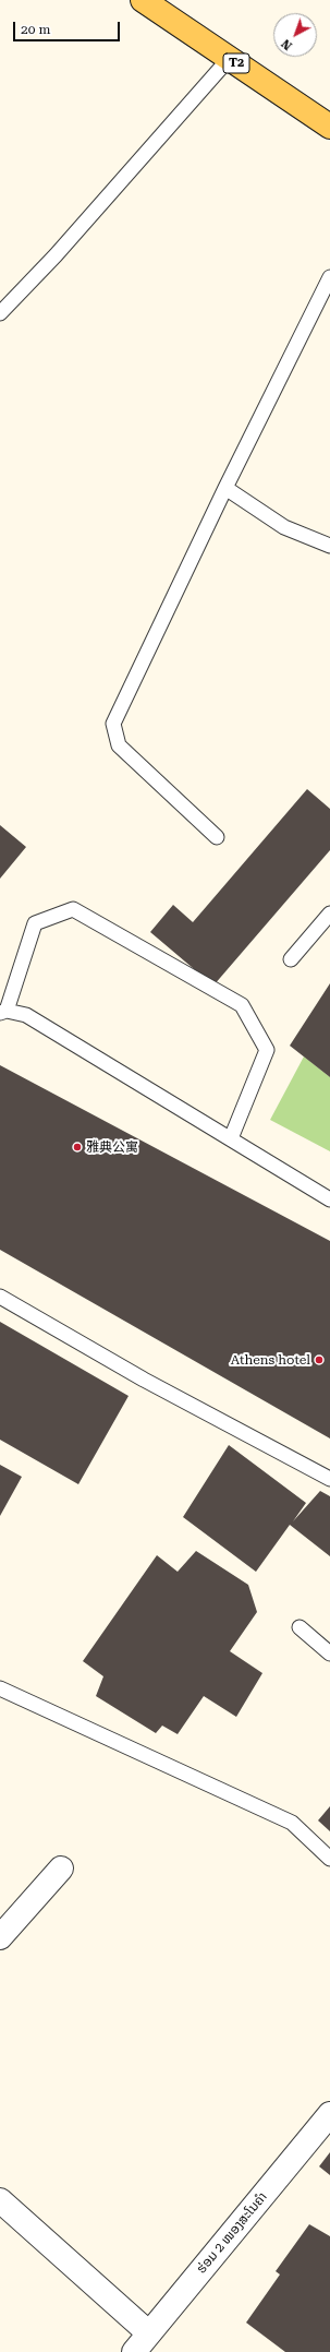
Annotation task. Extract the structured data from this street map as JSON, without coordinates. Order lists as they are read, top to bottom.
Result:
{
  "streets": {
    "main road": ["T2"],
    "street": ["ຮ່ອມ 2 ໜອງສະໂນຄໍາ"]
  },
  "places": ["雅典公寓", "Athens hotel"],
  "scale_bar": "20 m",
  "north": "bottom left"
}
